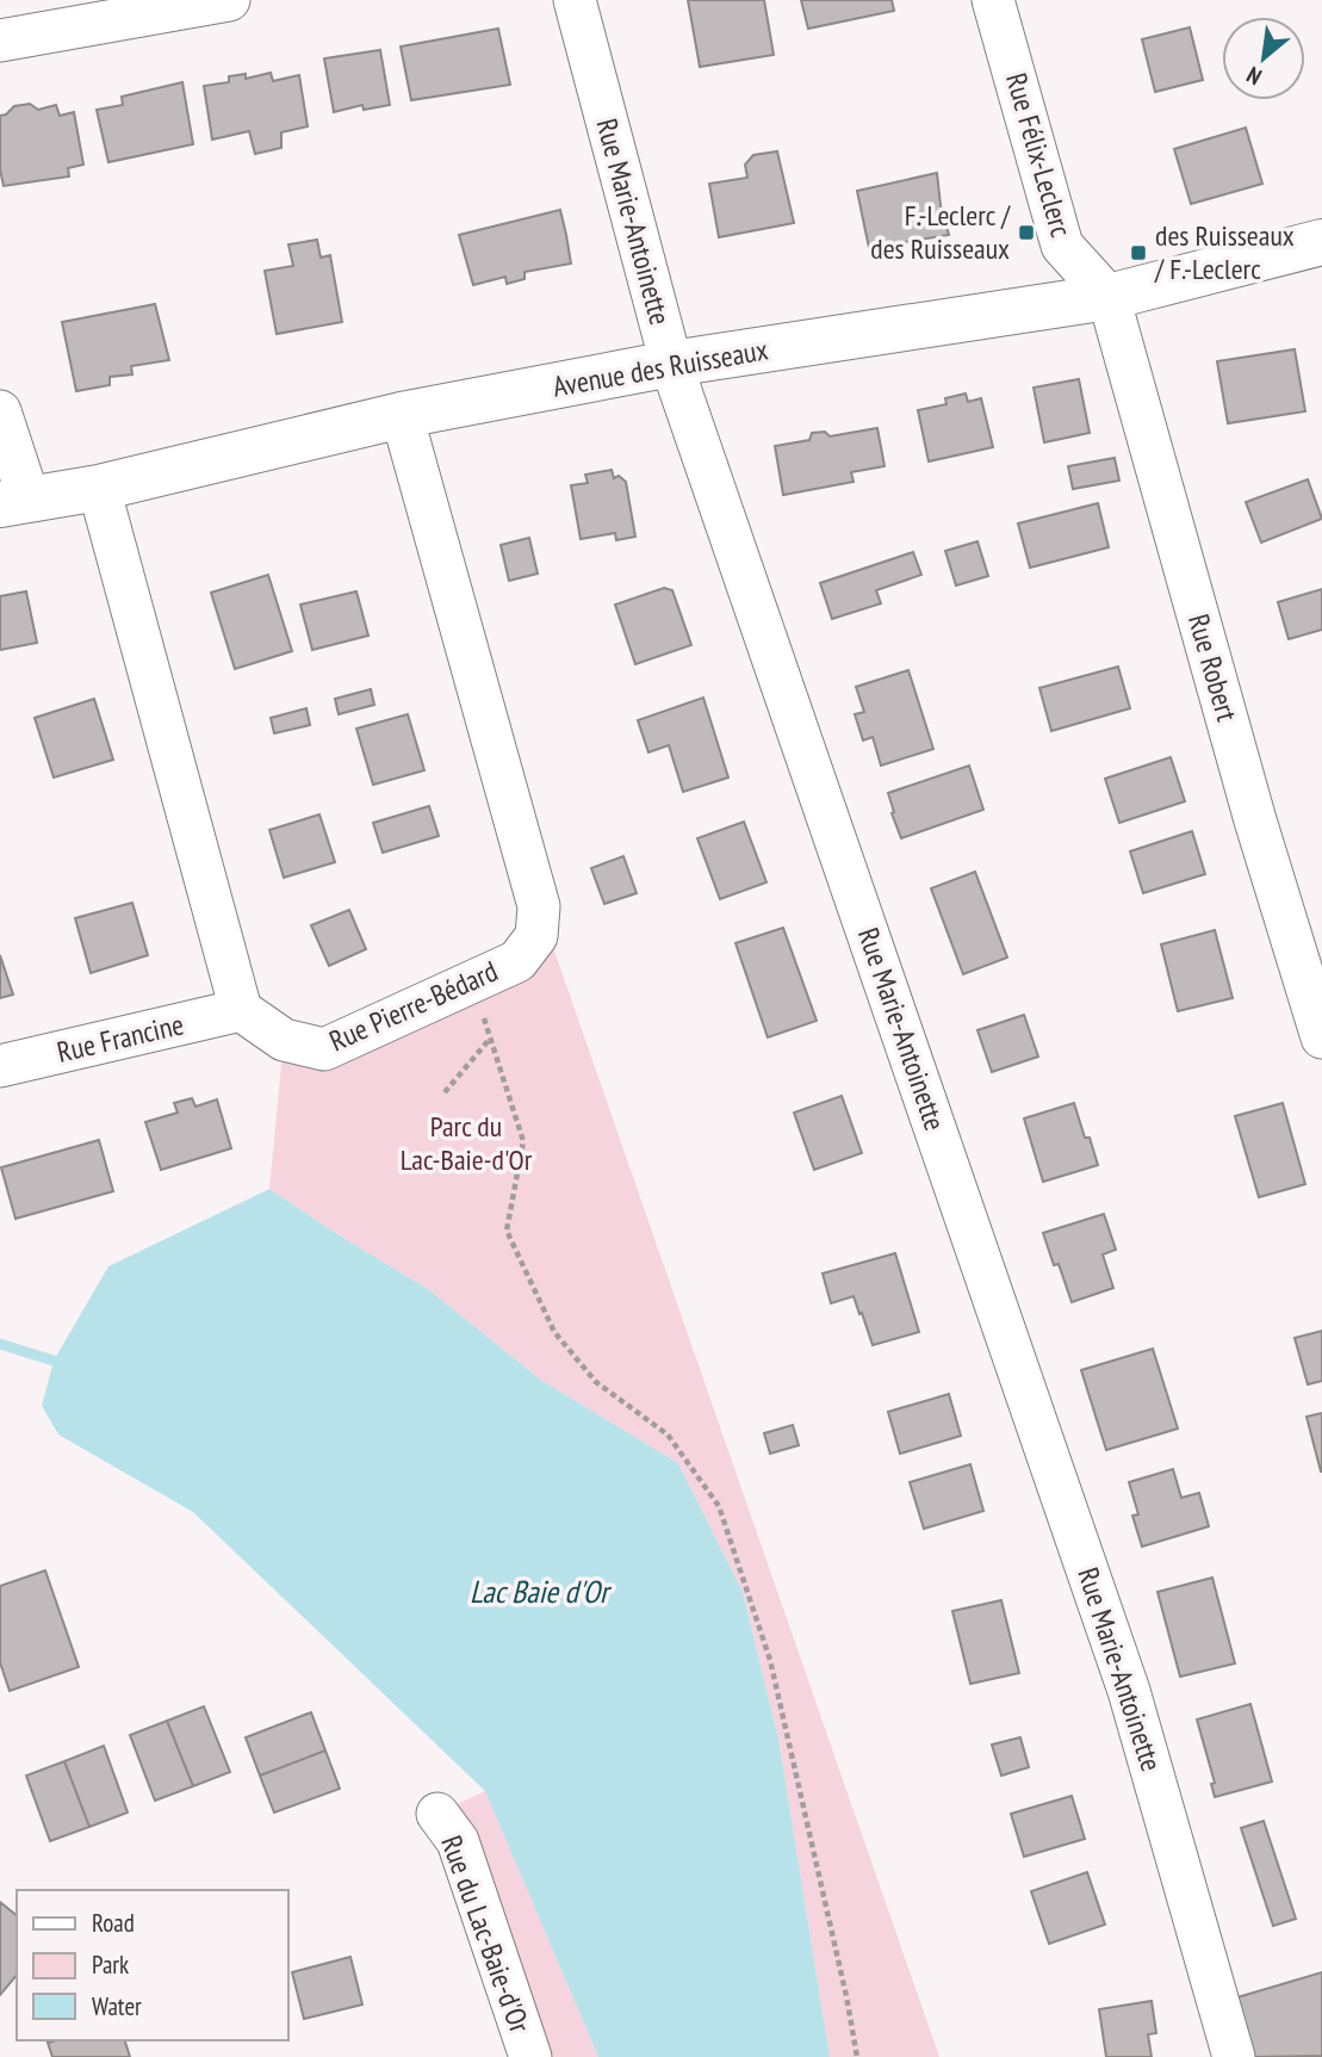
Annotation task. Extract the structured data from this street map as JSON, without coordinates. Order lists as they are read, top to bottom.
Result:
{
  "streets": {
    "street": [
      "Rue Félix-Leclerc",
      "Rue Marie-Antoinette",
      "Avenue des Ruisseaux",
      "Rue Robert",
      "Rue Pierre-Bédard",
      "Rue Francine",
      "Rue du Lac-Baie-d'Or"
    ]
  },
  "crossings": [
    ["Rue Félix-Leclerc", "Avenue des Ruisseaux"],
    ["Rue Félix-Leclerc", "Rue Robert"],
    ["Rue Marie-Antoinette", "Avenue des Ruisseaux"],
    ["Avenue des Ruisseaux", "Rue Robert"],
    ["Avenue des Ruisseaux", "Rue Pierre-Bédard"],
    ["Rue Pierre-Bédard", "Rue Francine"]
  ],
  "water": ["Lac Baie d'Or"],
  "parks": ["Parc du Lac-Baie-d'Or"],
  "places": {
    "transit": ["F.-Leclerc / des Ruisseaux", "des Ruisseaux / F.-Leclerc"]
  },
  "legend": ["Road", "Park", "Water"],
  "north": "bottom left"
}
